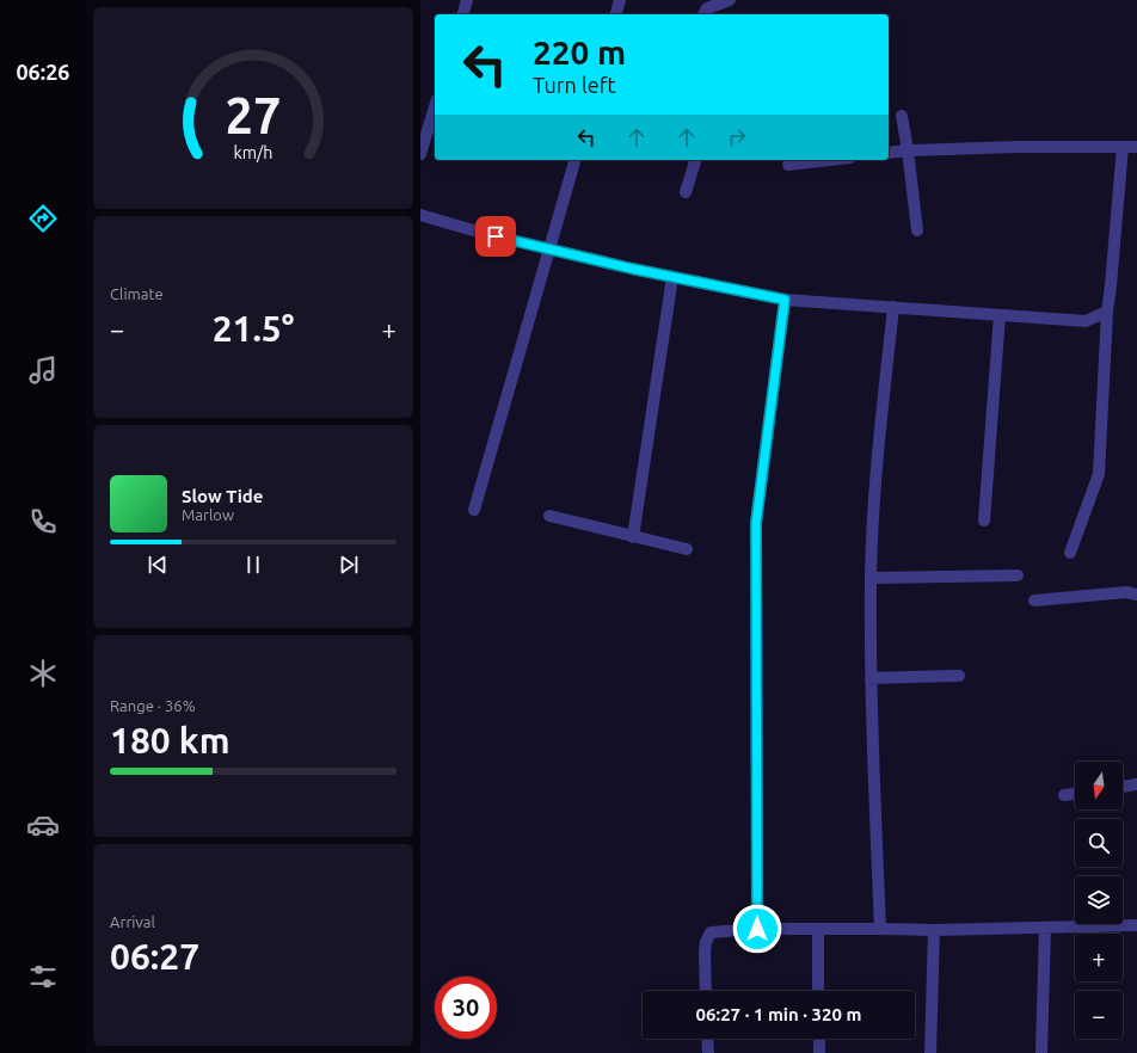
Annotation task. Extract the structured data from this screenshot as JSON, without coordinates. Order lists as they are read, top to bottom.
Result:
{
  "north": "bottom",
  "page": {
    "tabs": "06:26",
    "turn": ["220 m", "Turn left"],
    "tile": [
      "Climate",
      ["Range · 36%", "180 km"],
      ["Arrival", "06:27"]
    ],
    "heat": ["−", "21.5°", "+"],
    "song": ["Slow Tide", "Marlow"],
    "map_buttons": ["+", "−"],
    "limit": "30",
    "trip": "06:27 · 1 min · 320 m",
    "gauge": ["27", "km/h"]
  }
}
